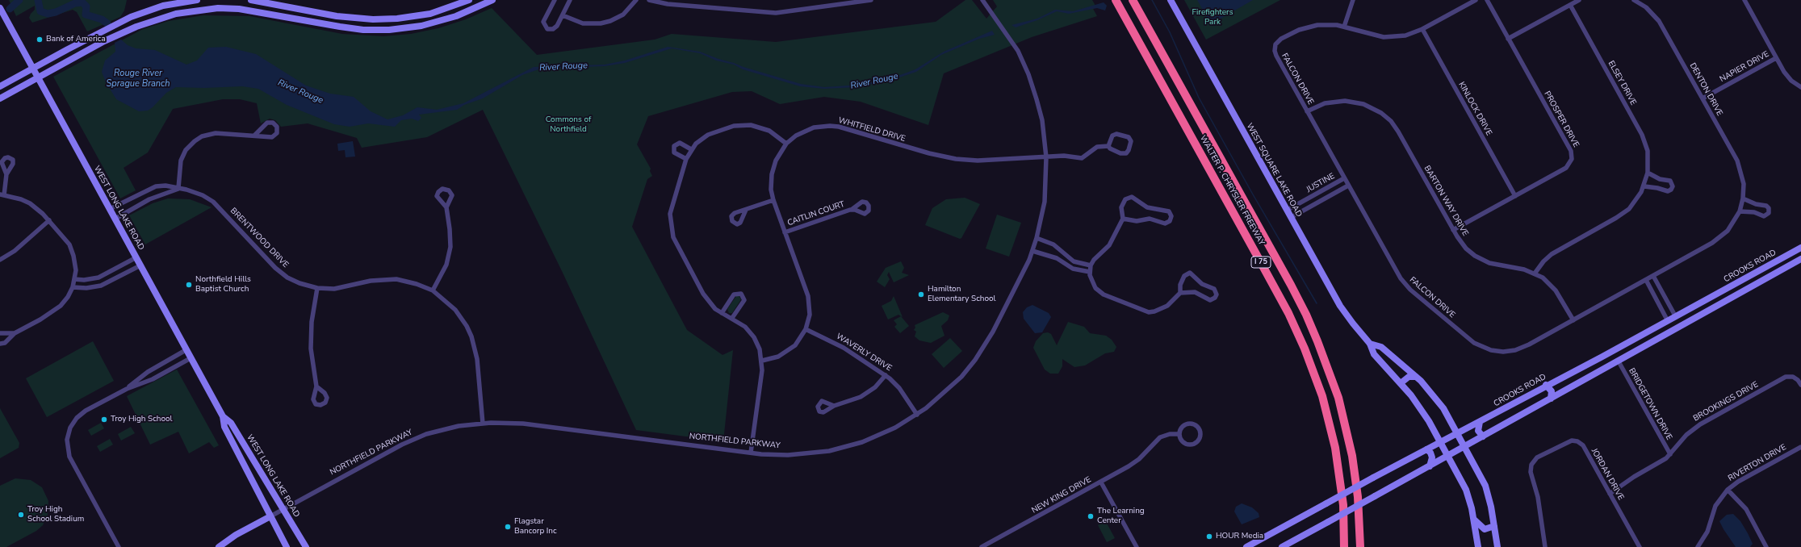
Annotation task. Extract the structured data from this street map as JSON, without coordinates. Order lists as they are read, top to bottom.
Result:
{
  "streets": {
    "highway": ["WALTER P. CHRYSLER FREEWAY", "I 75"],
    "main road": [
      "WEST SQUARE LAKE ROAD",
      "WEST LONG LAKE ROAD",
      "CROOKS ROAD",
      "NORTHFIELD PARKWAY"
    ],
    "street": [
      "NAPIER DRIVE",
      "FALCON DRIVE",
      "ELSEY DRIVE",
      "DENTON DRIVE",
      "KINLOCK DRIVE",
      "PROSPER DRIVE",
      "WHITFIELD DRIVE",
      "JUSTINE",
      "BARTON WAY DRIVE",
      "CAITLIN COURT",
      "BRENTWOOD DRIVE",
      "WAVERLY DRIVE",
      "BROOKINGS DRIVE",
      "BRIDGETOWN DRIVE",
      "RIVERTON DRIVE",
      "JORDAN DRIVE",
      "NEW KING DRIVE"
    ]
  },
  "crossings": [
    ["NAPIER DRIVE", "DENTON DRIVE"],
    ["FALCON DRIVE", "DENTON DRIVE"],
    ["FALCON DRIVE", "JUSTINE"],
    ["FALCON DRIVE", "BARTON WAY DRIVE"],
    ["ELSEY DRIVE", "BARTON WAY DRIVE"],
    ["KINLOCK DRIVE", "PROSPER DRIVE"],
    ["PROSPER DRIVE", "BARTON WAY DRIVE"],
    ["WHITFIELD DRIVE", "CAITLIN COURT"],
    ["WHITFIELD DRIVE", "WAVERLY DRIVE"],
    ["WHITFIELD DRIVE", "NORTHFIELD PARKWAY"],
    ["WEST SQUARE LAKE ROAD", "JUSTINE"],
    ["WEST SQUARE LAKE ROAD", "CROOKS ROAD"],
    ["WEST LONG LAKE ROAD", "BRENTWOOD DRIVE"],
    ["WEST LONG LAKE ROAD", "NORTHFIELD PARKWAY"],
    ["BRENTWOOD DRIVE", "NORTHFIELD PARKWAY"],
    ["WAVERLY DRIVE", "NORTHFIELD PARKWAY"],
    ["BROOKINGS DRIVE", "BRIDGETOWN DRIVE"],
    ["BROOKINGS DRIVE", "JORDAN DRIVE"]
  ],
  "water": ["River Rouge", "Rouge River Sprague Branch"],
  "parks": ["Firefighters Park", "Commons of Northfield"],
  "places": [
    "Bank of America",
    "Northfield Hills Baptist Church",
    "Hamilton Elementary School",
    "Troy High School",
    "Troy High School Stadium",
    "The Learning Center",
    "Flagstar Bancorp Inc",
    "HOUR Media"
  ]
}
